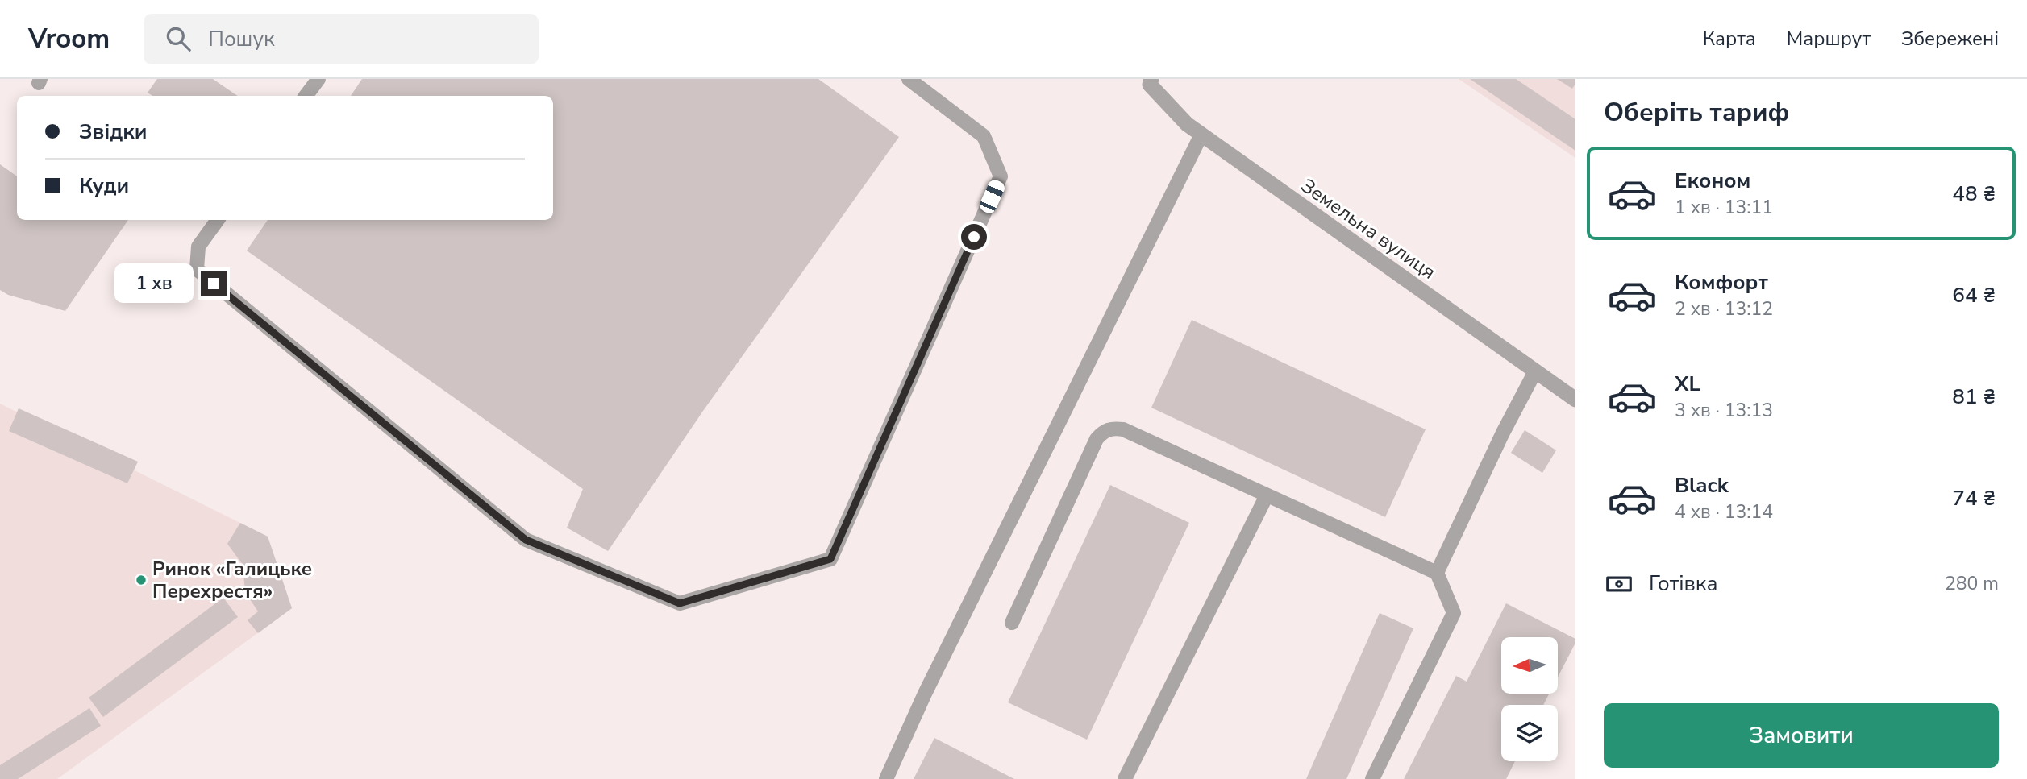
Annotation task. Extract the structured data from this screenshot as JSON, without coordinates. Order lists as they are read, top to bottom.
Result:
{
  "streets": {
    "street": ["Земельна вулиця"]
  },
  "places": ["Ринок «Галицьке Перехрестя»"],
  "north": "left",
  "page": {
    "header": "Vroom",
    "search": "Пошук",
    "nav": ["Карта", "Маршрут", "Збережені"],
    "heading": "Оберіть тариф",
    "banner": ["Звідки", "Куди"],
    "list": [
      {
        "name": "Економ",
        "note": "1 хв · 13:11",
        "value": "48 ₴"
      },
      {
        "name": "Комфорт",
        "note": "2 хв · 13:12",
        "value": "64 ₴"
      },
      {
        "name": "XL",
        "note": "3 хв · 13:13",
        "value": "81 ₴"
      },
      {
        "name": "Black",
        "note": "4 хв · 13:14",
        "value": "74 ₴"
      }
    ],
    "bubble": "1 хв",
    "pay": ["Готівка", "280 m"],
    "buttons": "Замовити"
  }
}
